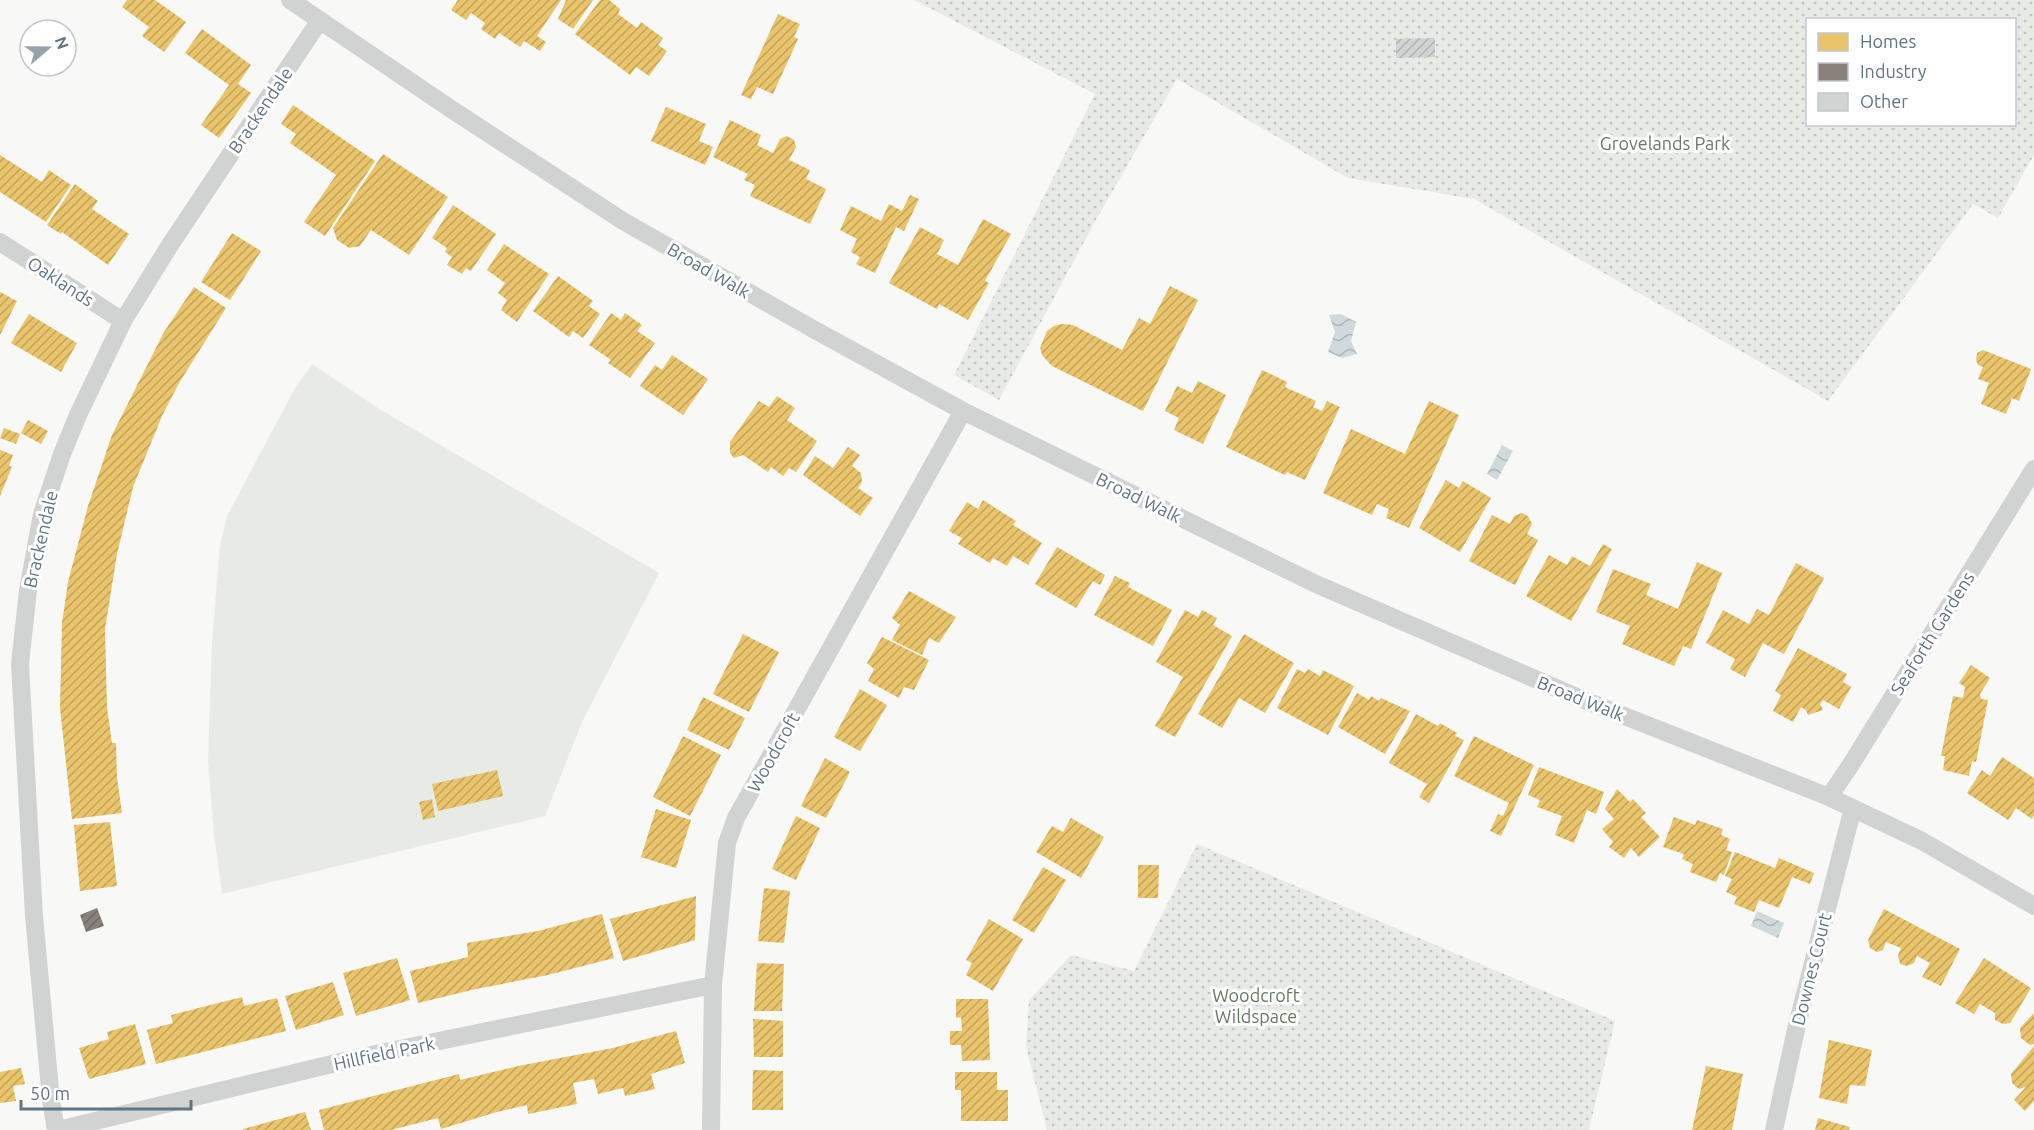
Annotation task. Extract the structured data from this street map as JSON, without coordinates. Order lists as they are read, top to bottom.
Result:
{
  "streets": {
    "street": [
      "Brackendale",
      "Broad Walk",
      "Oaklands",
      "Seaforth Gardens",
      "Woodcroft",
      "Downes Court",
      "Hillfield Park"
    ]
  },
  "crossings": [
    ["Brackendale", "Broad Walk"],
    ["Brackendale", "Oaklands"],
    ["Brackendale", "Hillfield Park"],
    ["Broad Walk", "Seaforth Gardens"],
    ["Broad Walk", "Woodcroft"],
    ["Broad Walk", "Downes Court"],
    ["Woodcroft", "Hillfield Park"]
  ],
  "parks": ["Grovelands Park", "Woodcroft Wildspace"],
  "legend": ["Homes", "Industry", "Other"],
  "scale_bar": "50 m",
  "north": "right"
}
